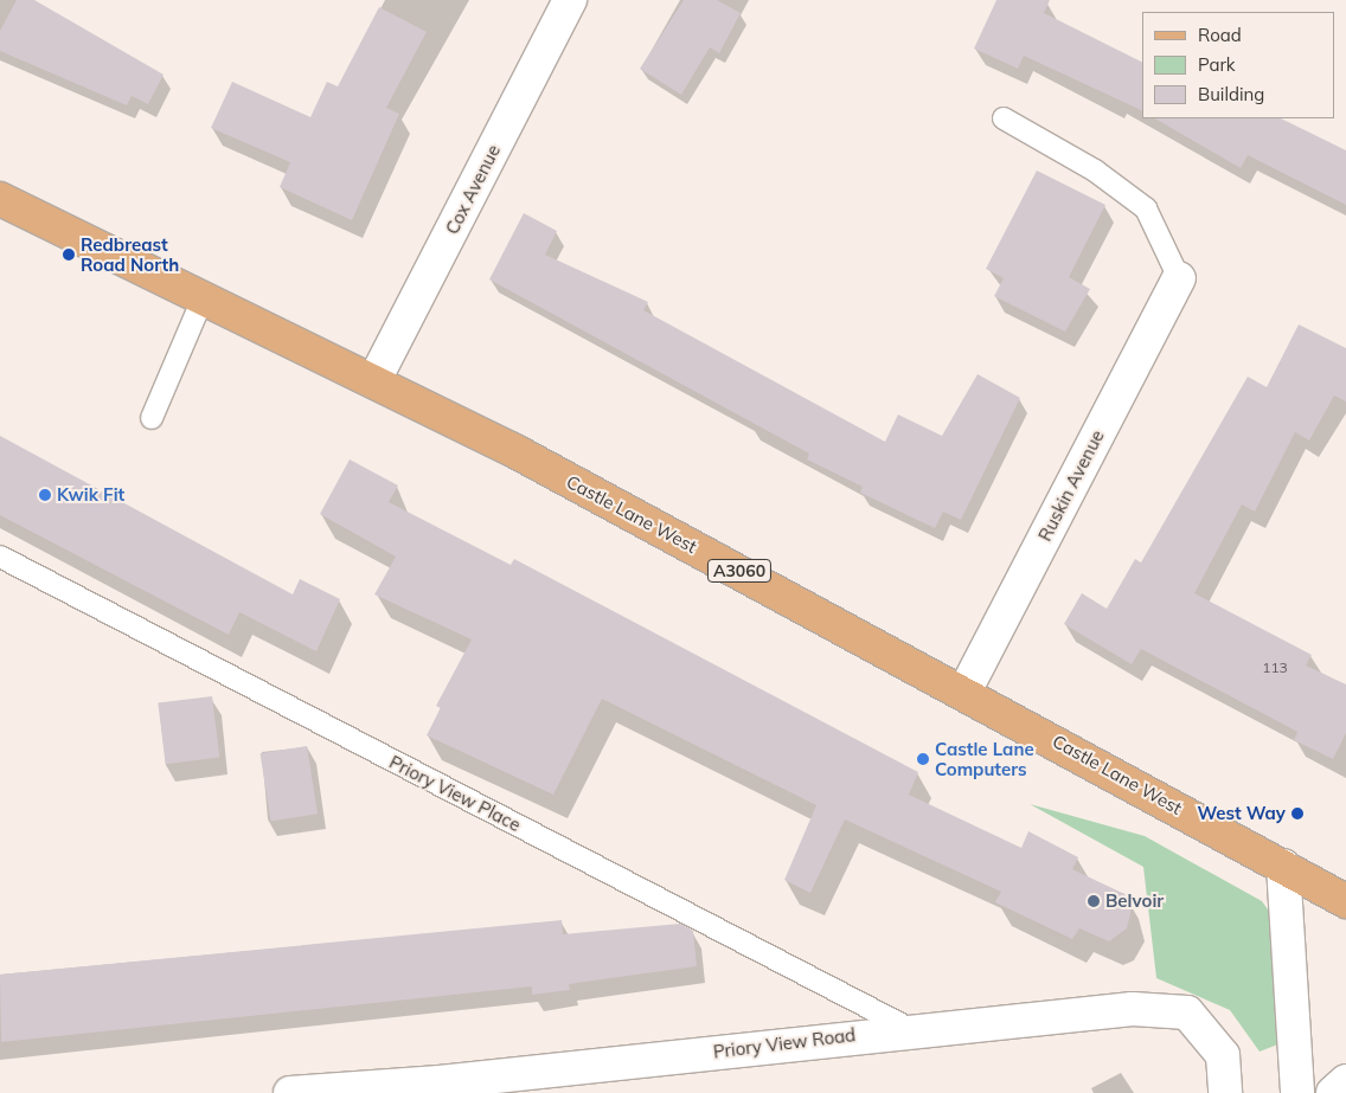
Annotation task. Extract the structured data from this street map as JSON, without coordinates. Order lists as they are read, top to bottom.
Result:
{
  "streets": {
    "main road": ["Castle Lane West", "A3060"],
    "street": ["Cox Avenue", "Ruskin Avenue", "Priory View Road"],
    "lane": ["Priory View Place"]
  },
  "crossings": [
    ["Cox Avenue", "Castle Lane West"],
    ["Ruskin Avenue", "Castle Lane West"],
    ["Priory View Place", "Priory View Road"]
  ],
  "places": [
    "Redbreast Road North",
    "Kwik Fit",
    "Castle Lane Computers",
    "West Way",
    "Belvoir"
  ],
  "house_numbers": ["113"],
  "legend": ["Road", "Park", "Building"]
}
